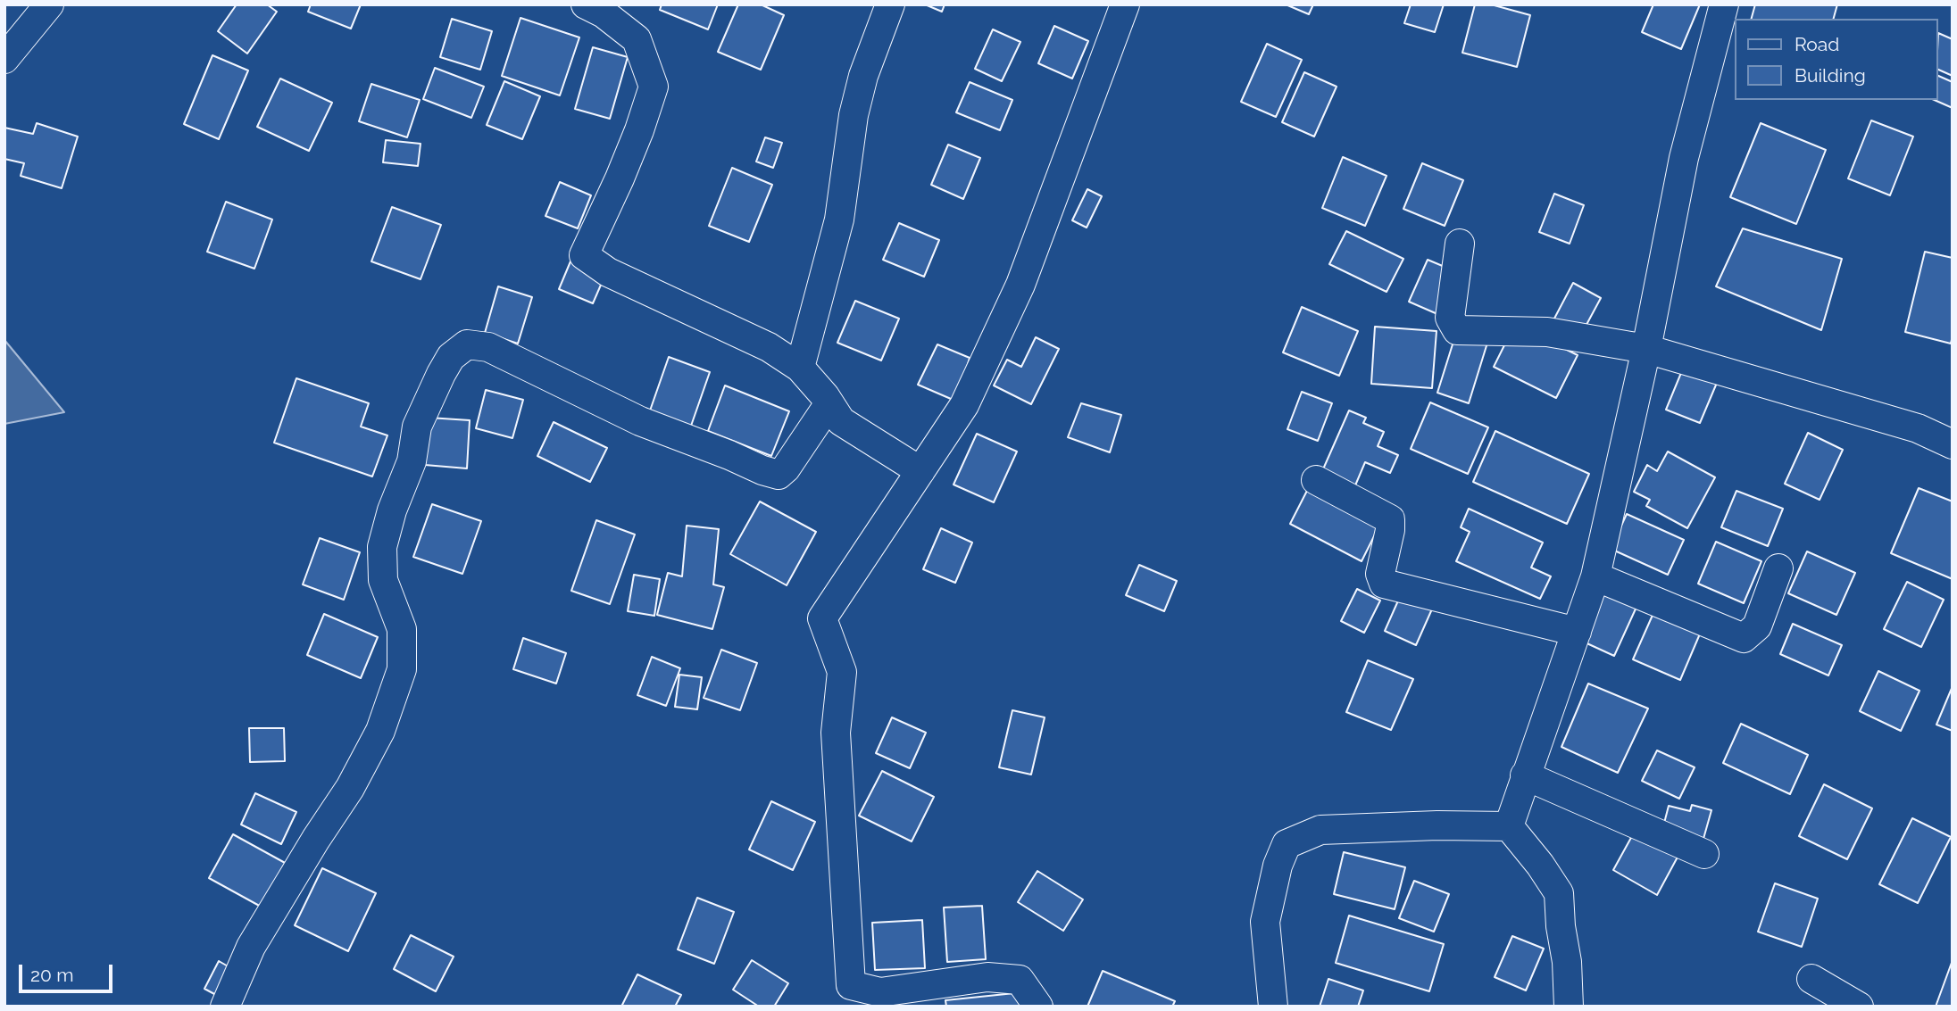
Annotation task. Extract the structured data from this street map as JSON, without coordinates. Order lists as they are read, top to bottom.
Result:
{
  "legend": ["Road", "Building"],
  "scale_bar": "20 m"
}
